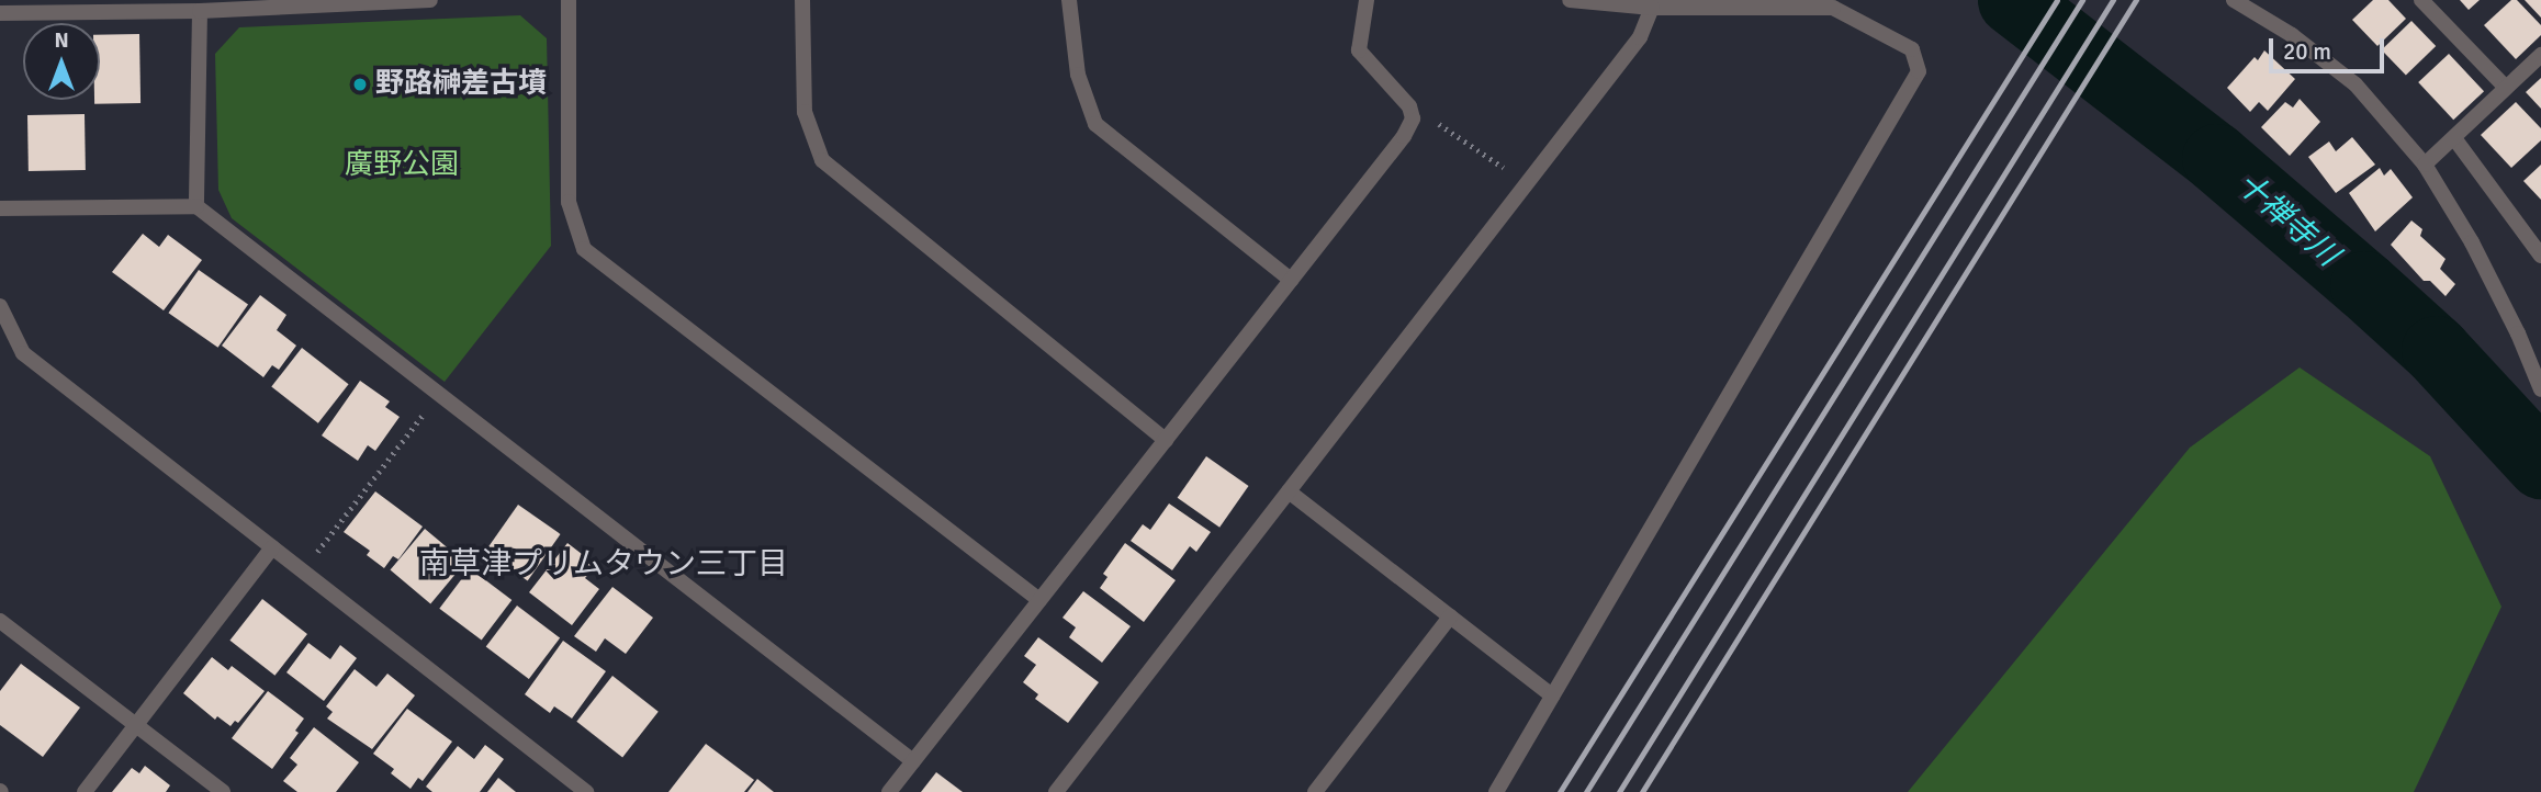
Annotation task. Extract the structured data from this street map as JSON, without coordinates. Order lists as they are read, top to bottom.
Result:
{
  "districts": ["南草津プリムタウン三丁目"],
  "water": ["十禅寺川"],
  "parks": ["廣野公園"],
  "places": ["野路榊差古墳"],
  "scale_bar": "20 m",
  "north": "top"
}
